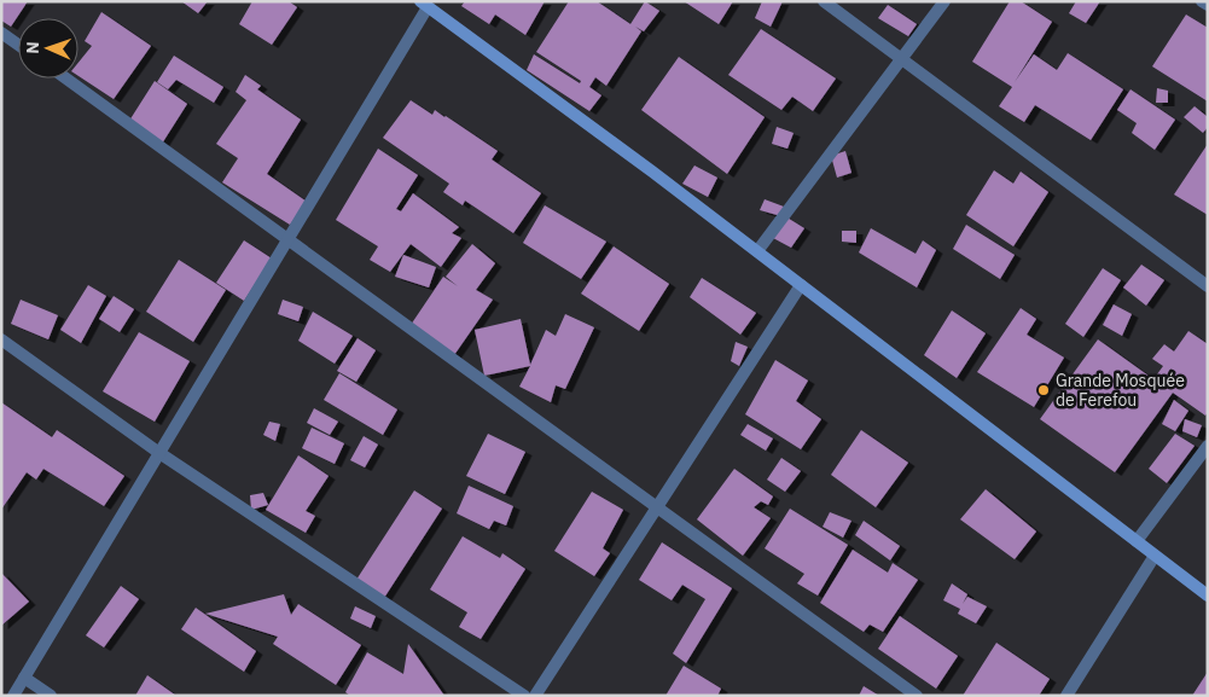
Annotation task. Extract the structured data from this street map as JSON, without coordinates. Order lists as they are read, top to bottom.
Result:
{
  "places": ["Grande Mosquée de Ferefou"],
  "north": "left"
}
